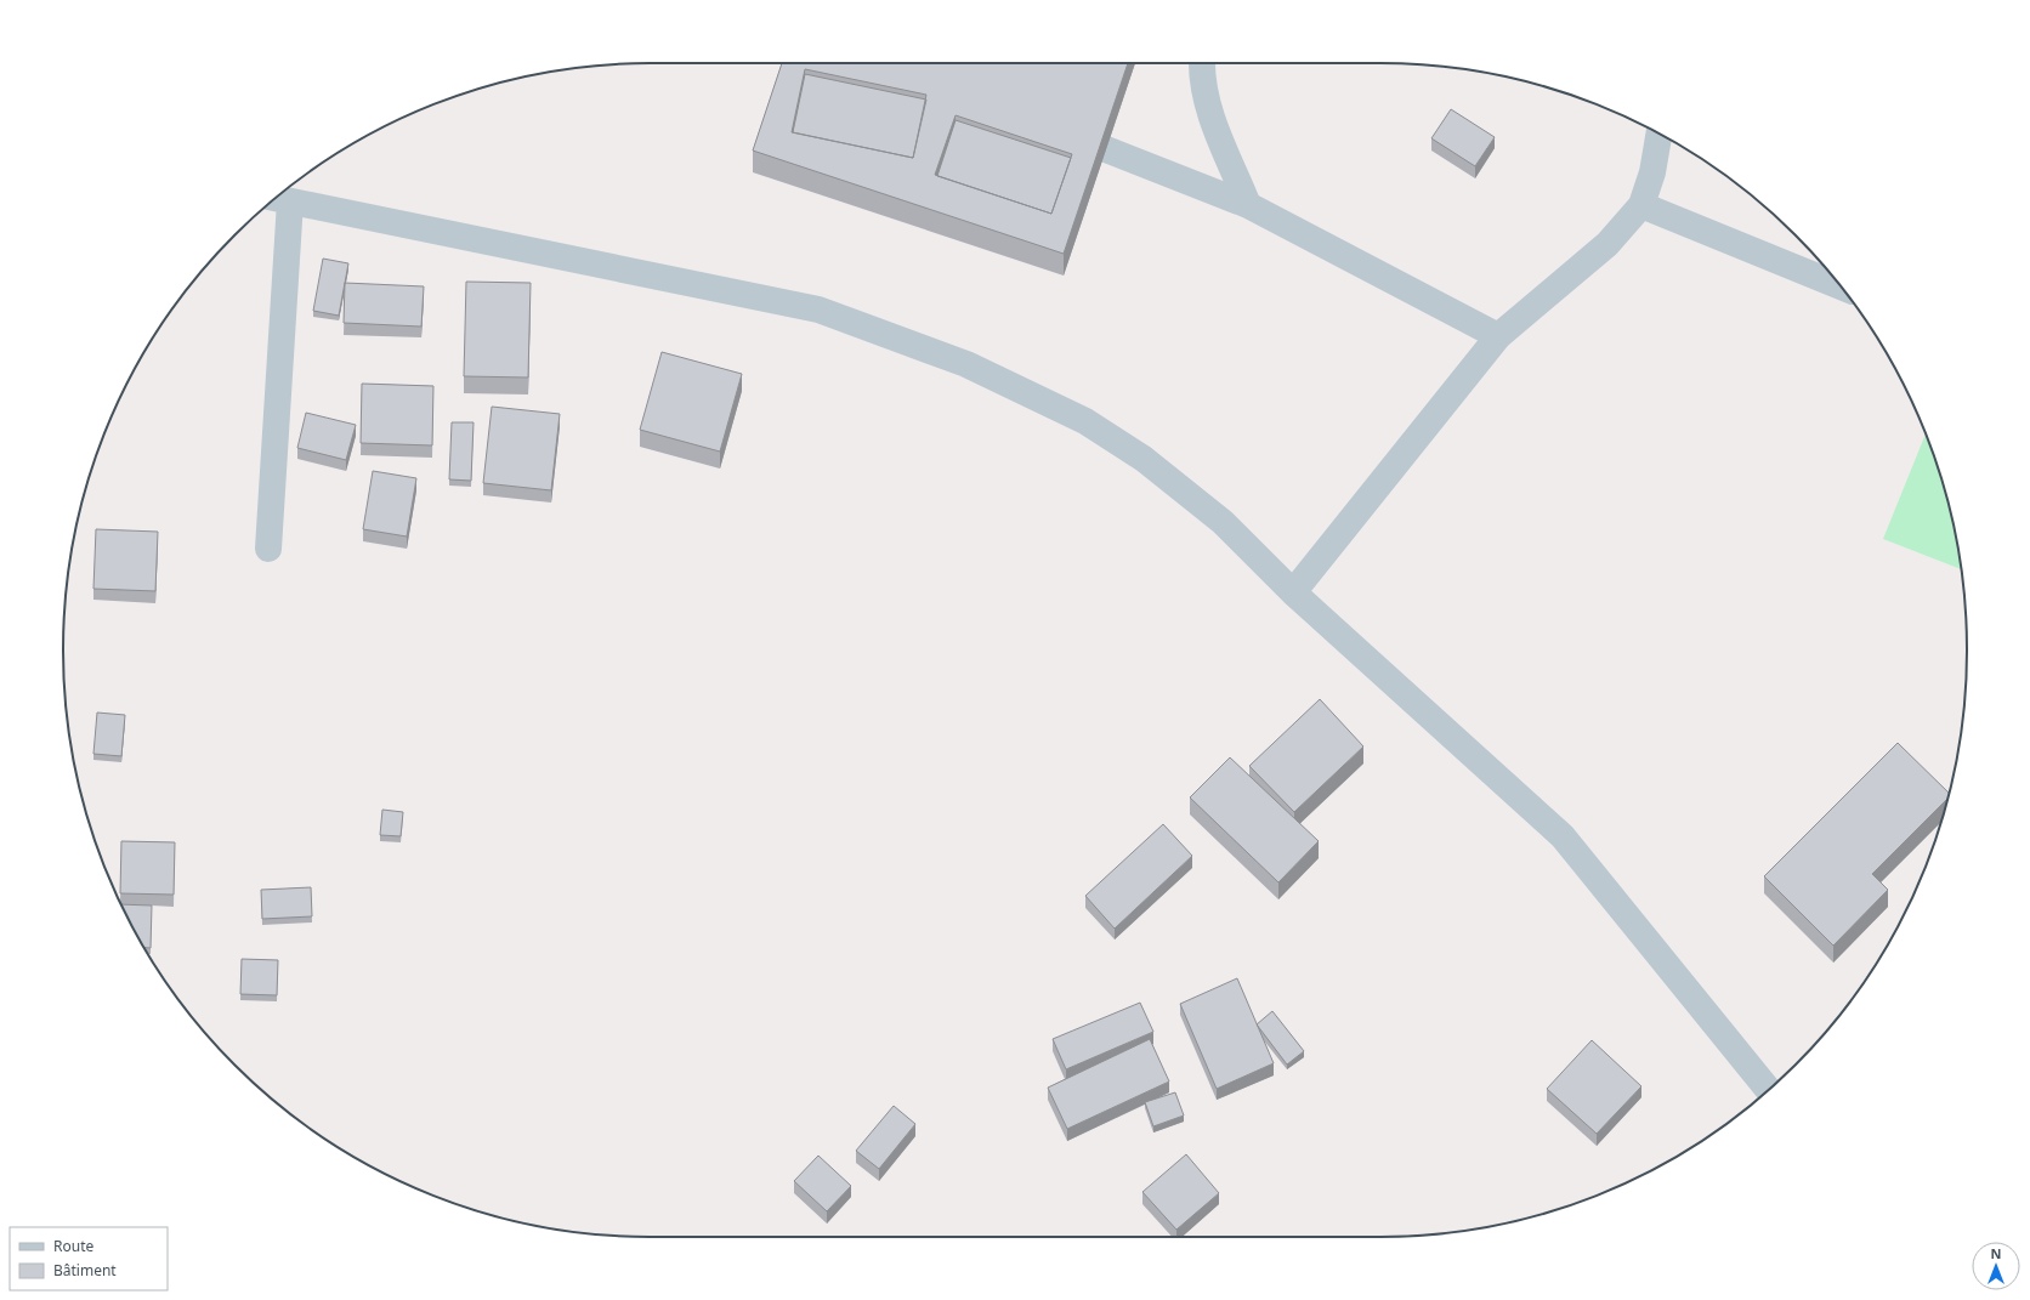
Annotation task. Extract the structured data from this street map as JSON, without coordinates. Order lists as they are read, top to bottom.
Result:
{
  "legend": ["Route", "Bâtiment"],
  "north": "top"
}
